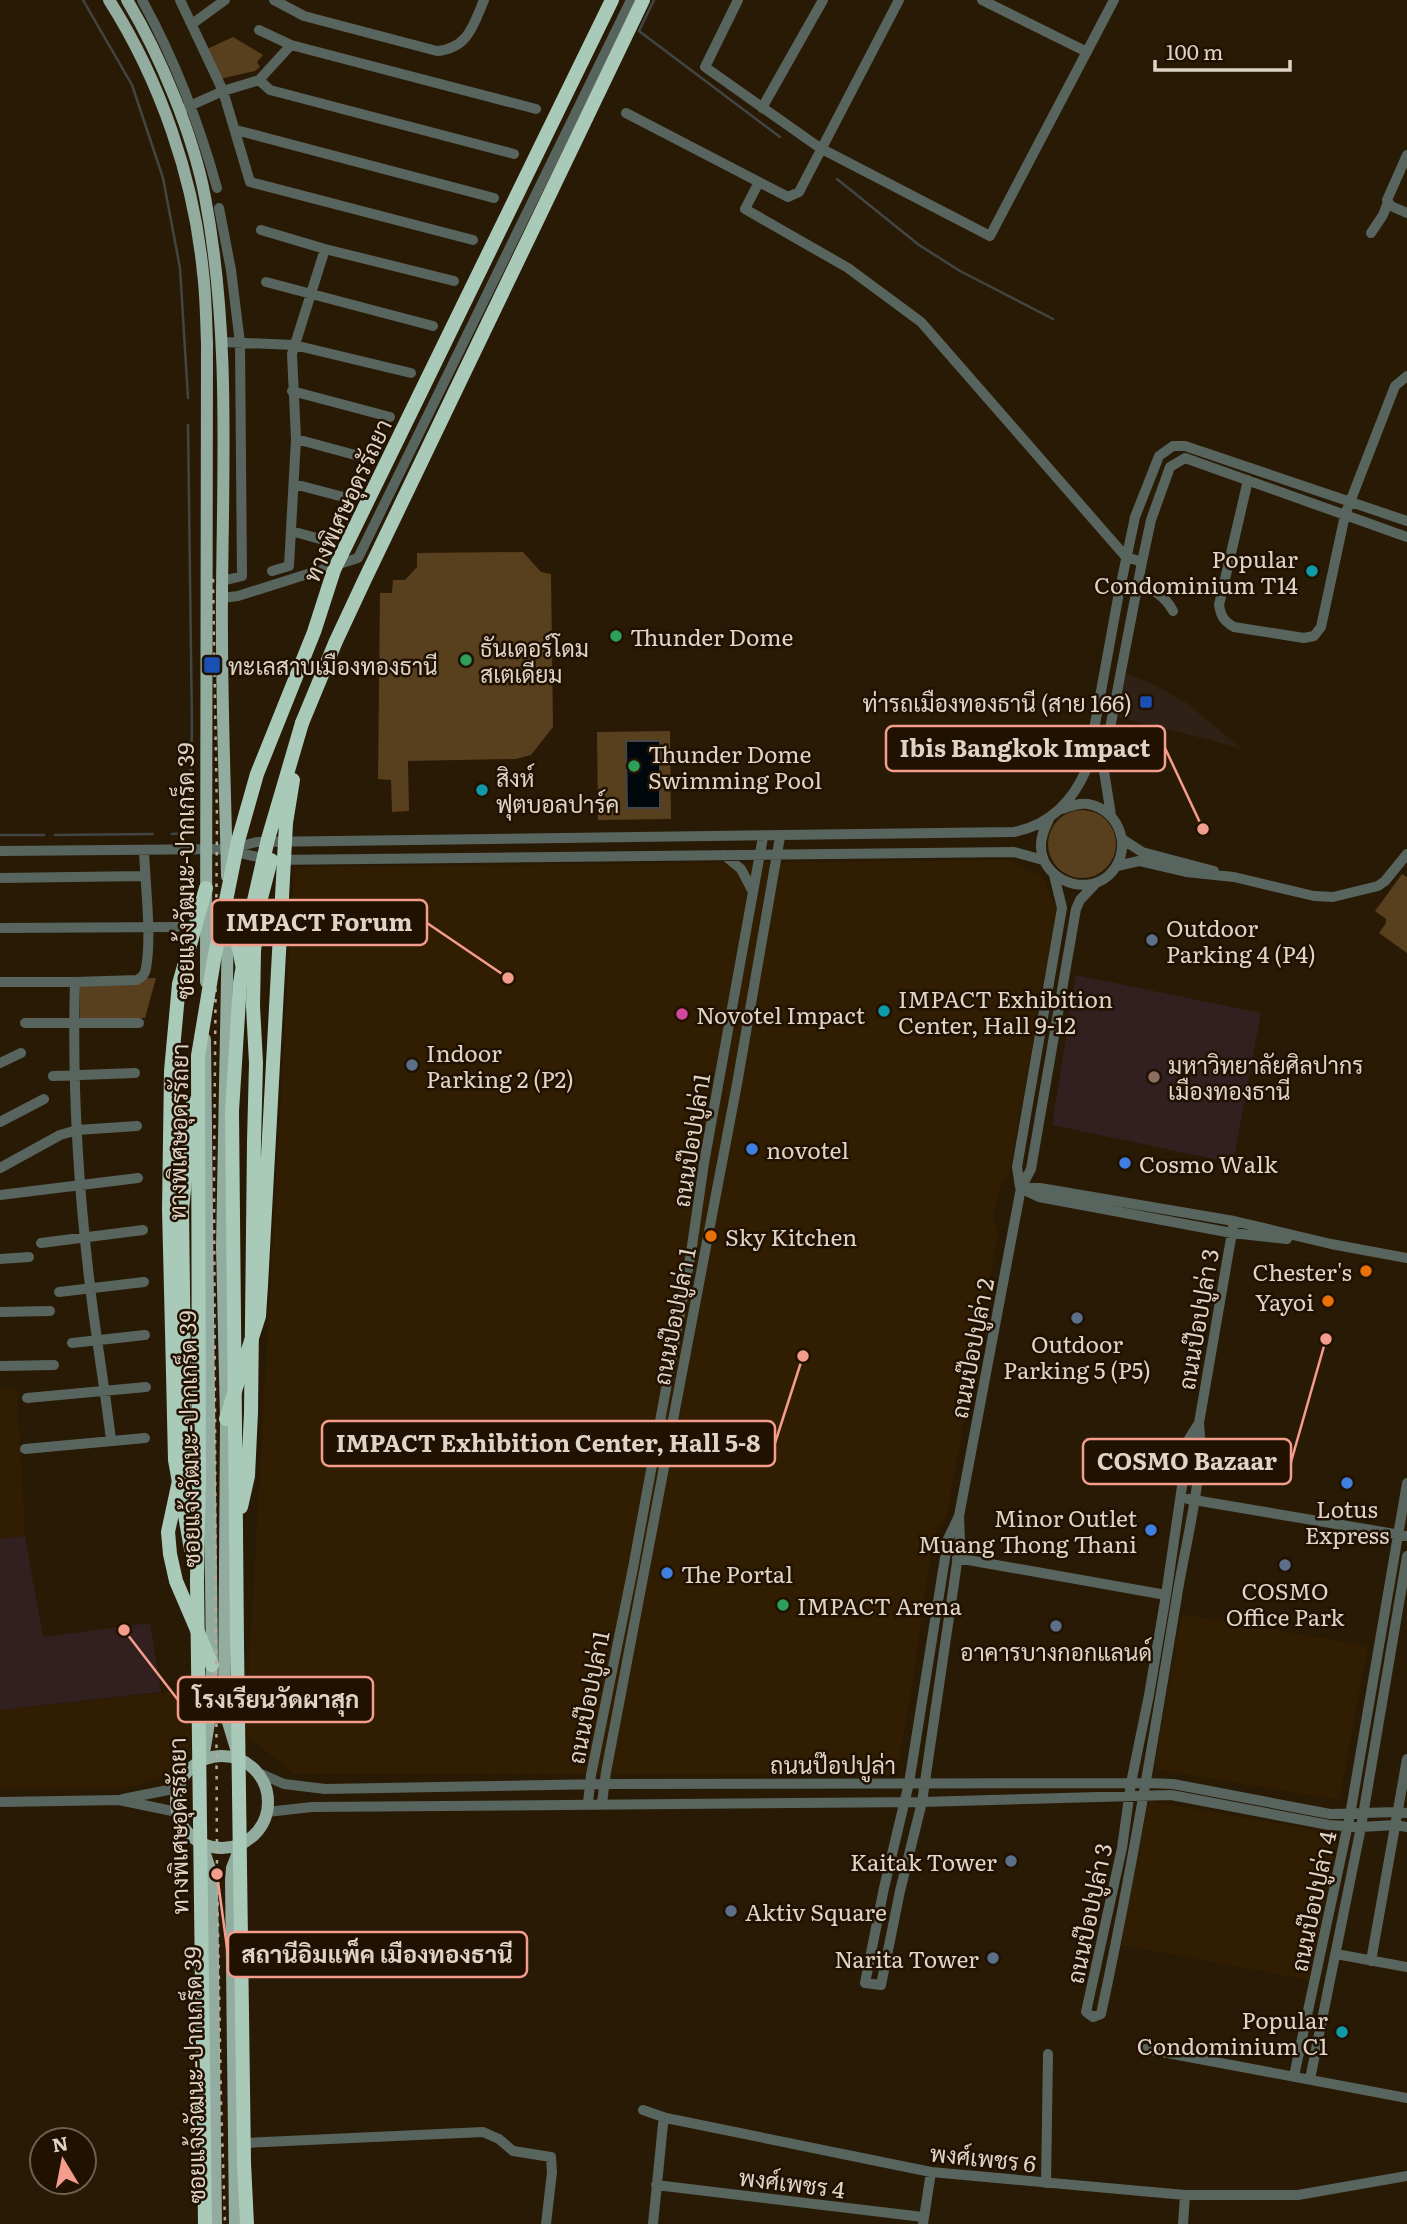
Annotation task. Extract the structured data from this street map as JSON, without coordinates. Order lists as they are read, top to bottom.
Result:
{
  "streets": {
    "highway": ["ทางพิเศษอุดรรัถยา"],
    "main road": ["ซอยแจ้งวัฒนะ-ปากเกร็ด 39"],
    "street": [
      "ถนนป๊อปปูล่า1",
      "ถนนป๊อปปูล่า 1",
      "ถนนป๊อปปูล่า 3",
      "ถนนป๊อปปูล่า 2",
      "ถนนป๊อปปูล่า",
      "ถนนป๊อปปูล่า 4",
      "พงศ์เพชร 6",
      "พงศ์เพชร 4"
    ]
  },
  "crossings": [
    ["ซอยแจ้งวัฒนะ-ปากเกร็ด 39", "ถนนป๊อปปูล่า"],
    ["ถนนป๊อปปูล่า1", "ถนนป๊อปปูล่า"],
    ["ถนนป๊อปปูล่า 1", "ถนนป๊อปปูล่า"],
    ["ถนนป๊อปปูล่า 3", "ถนนป๊อปปูล่า"],
    ["ถนนป๊อปปูล่า 2", "ถนนป๊อปปูล่า"],
    ["ถนนป๊อปปูล่า", "ถนนป๊อปปูล่า 4"]
  ],
  "places": {
    "other": [
      "Popular Condominium T14",
      "Thunder Dome",
      "ธันเดอร์โดม สเตเดียม",
      "Thunder Dome Swimming Pool",
      "สิงห์ ฟุตบอลปาร์ค",
      "Ibis Bangkok Impact",
      "Outdoor Parking 4 (P4)",
      "IMPACT Forum",
      "IMPACT Exhibition Center, Hall 9-12",
      "Novotel Impact",
      "Indoor Parking 2 (P2)",
      "มหาวิทยาลัยศิลปากร เมืองทองธานี",
      "novotel",
      "Cosmo Walk",
      "Sky Kitchen",
      "Chester's",
      "Yayoi",
      "Outdoor Parking 5 (P5)",
      "COSMO Bazaar",
      "IMPACT Exhibition Center, Hall 5-8",
      "Lotus Express",
      "Minor Outlet Muang Thong Thani",
      "COSMO Office Park",
      "The Portal",
      "IMPACT Arena",
      "อาคารบางกอกแลนด์",
      "โรงเรียนวัดผาสุก",
      "Kaitak Tower",
      "สถานีอิมแพ็ค เมืองทองธานี",
      "Aktiv Square",
      "Narita Tower",
      "Popular Condominium C1"
    ],
    "transit": ["ทะเลสาบเมืองทองธานี", "ท่ารถเมืองทองธานี (สาย 166)"]
  },
  "scale_bar": "100 m",
  "north": "top"
}
